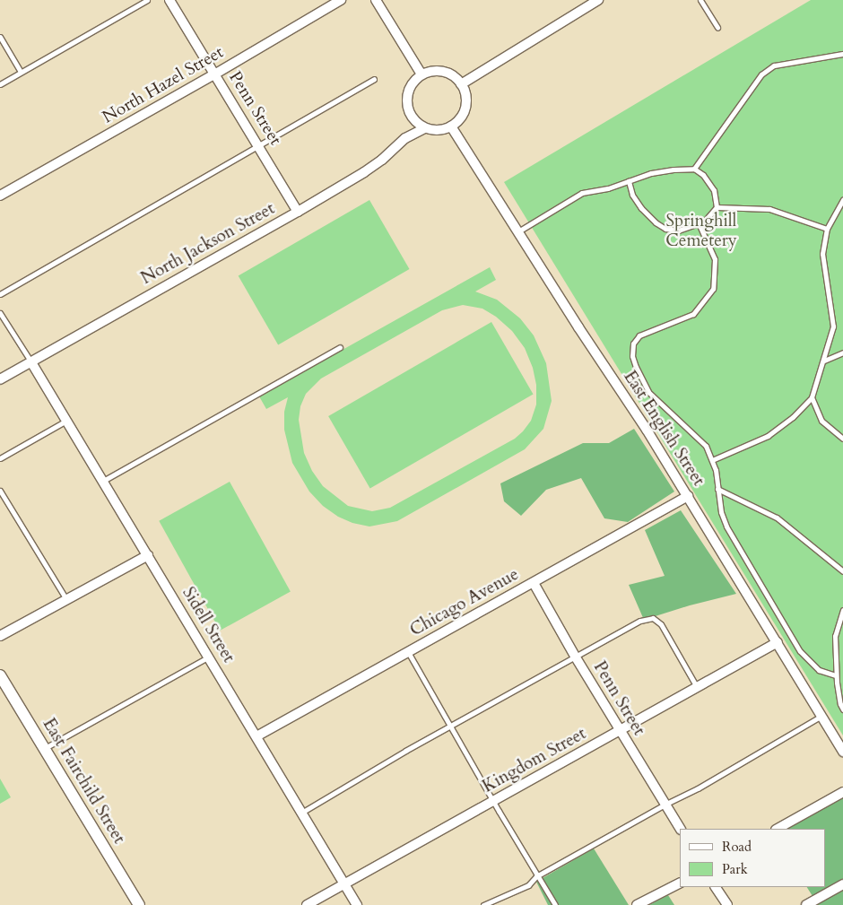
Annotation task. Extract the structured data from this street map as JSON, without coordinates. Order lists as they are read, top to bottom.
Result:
{
  "streets": {
    "street": [
      "North Hazel Street",
      "Penn Street",
      "North Jackson Street",
      "East English Street",
      "Chicago Avenue",
      "Sidell Street",
      "Kingdom Street",
      "East Fairchild Street"
    ]
  },
  "crossings": [
    ["North Hazel Street", "Penn Street"],
    ["Penn Street", "North Jackson Street"],
    ["Penn Street", "Chicago Avenue"],
    ["Penn Street", "Kingdom Street"],
    ["North Jackson Street", "East English Street"],
    ["North Jackson Street", "Sidell Street"],
    ["East English Street", "Chicago Avenue"],
    ["East English Street", "Kingdom Street"],
    ["Chicago Avenue", "Sidell Street"],
    ["Sidell Street", "Kingdom Street"]
  ],
  "parks": ["Springhill Cemetery"],
  "legend": ["Road", "Park"]
}
